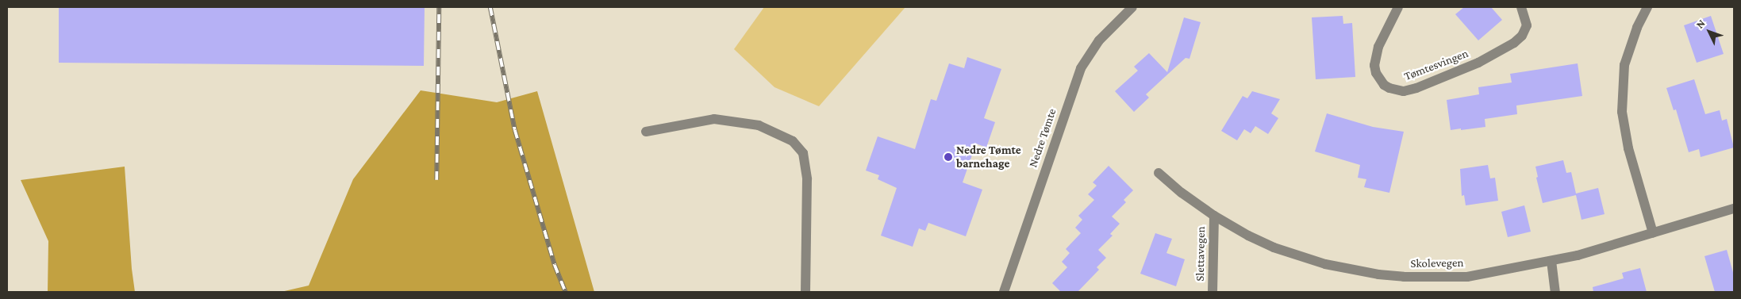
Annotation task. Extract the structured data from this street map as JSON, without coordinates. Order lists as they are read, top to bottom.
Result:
{
  "streets": {
    "street": [
      "Tømtesvingen",
      "Nedre Tømte",
      "Slettavegen",
      "Skolevegen"
    ]
  },
  "crossings": [
    ["Slettavegen", "Skolevegen"]
  ],
  "places": ["Nedre Tømte barnehage"],
  "north": "top left"
}
